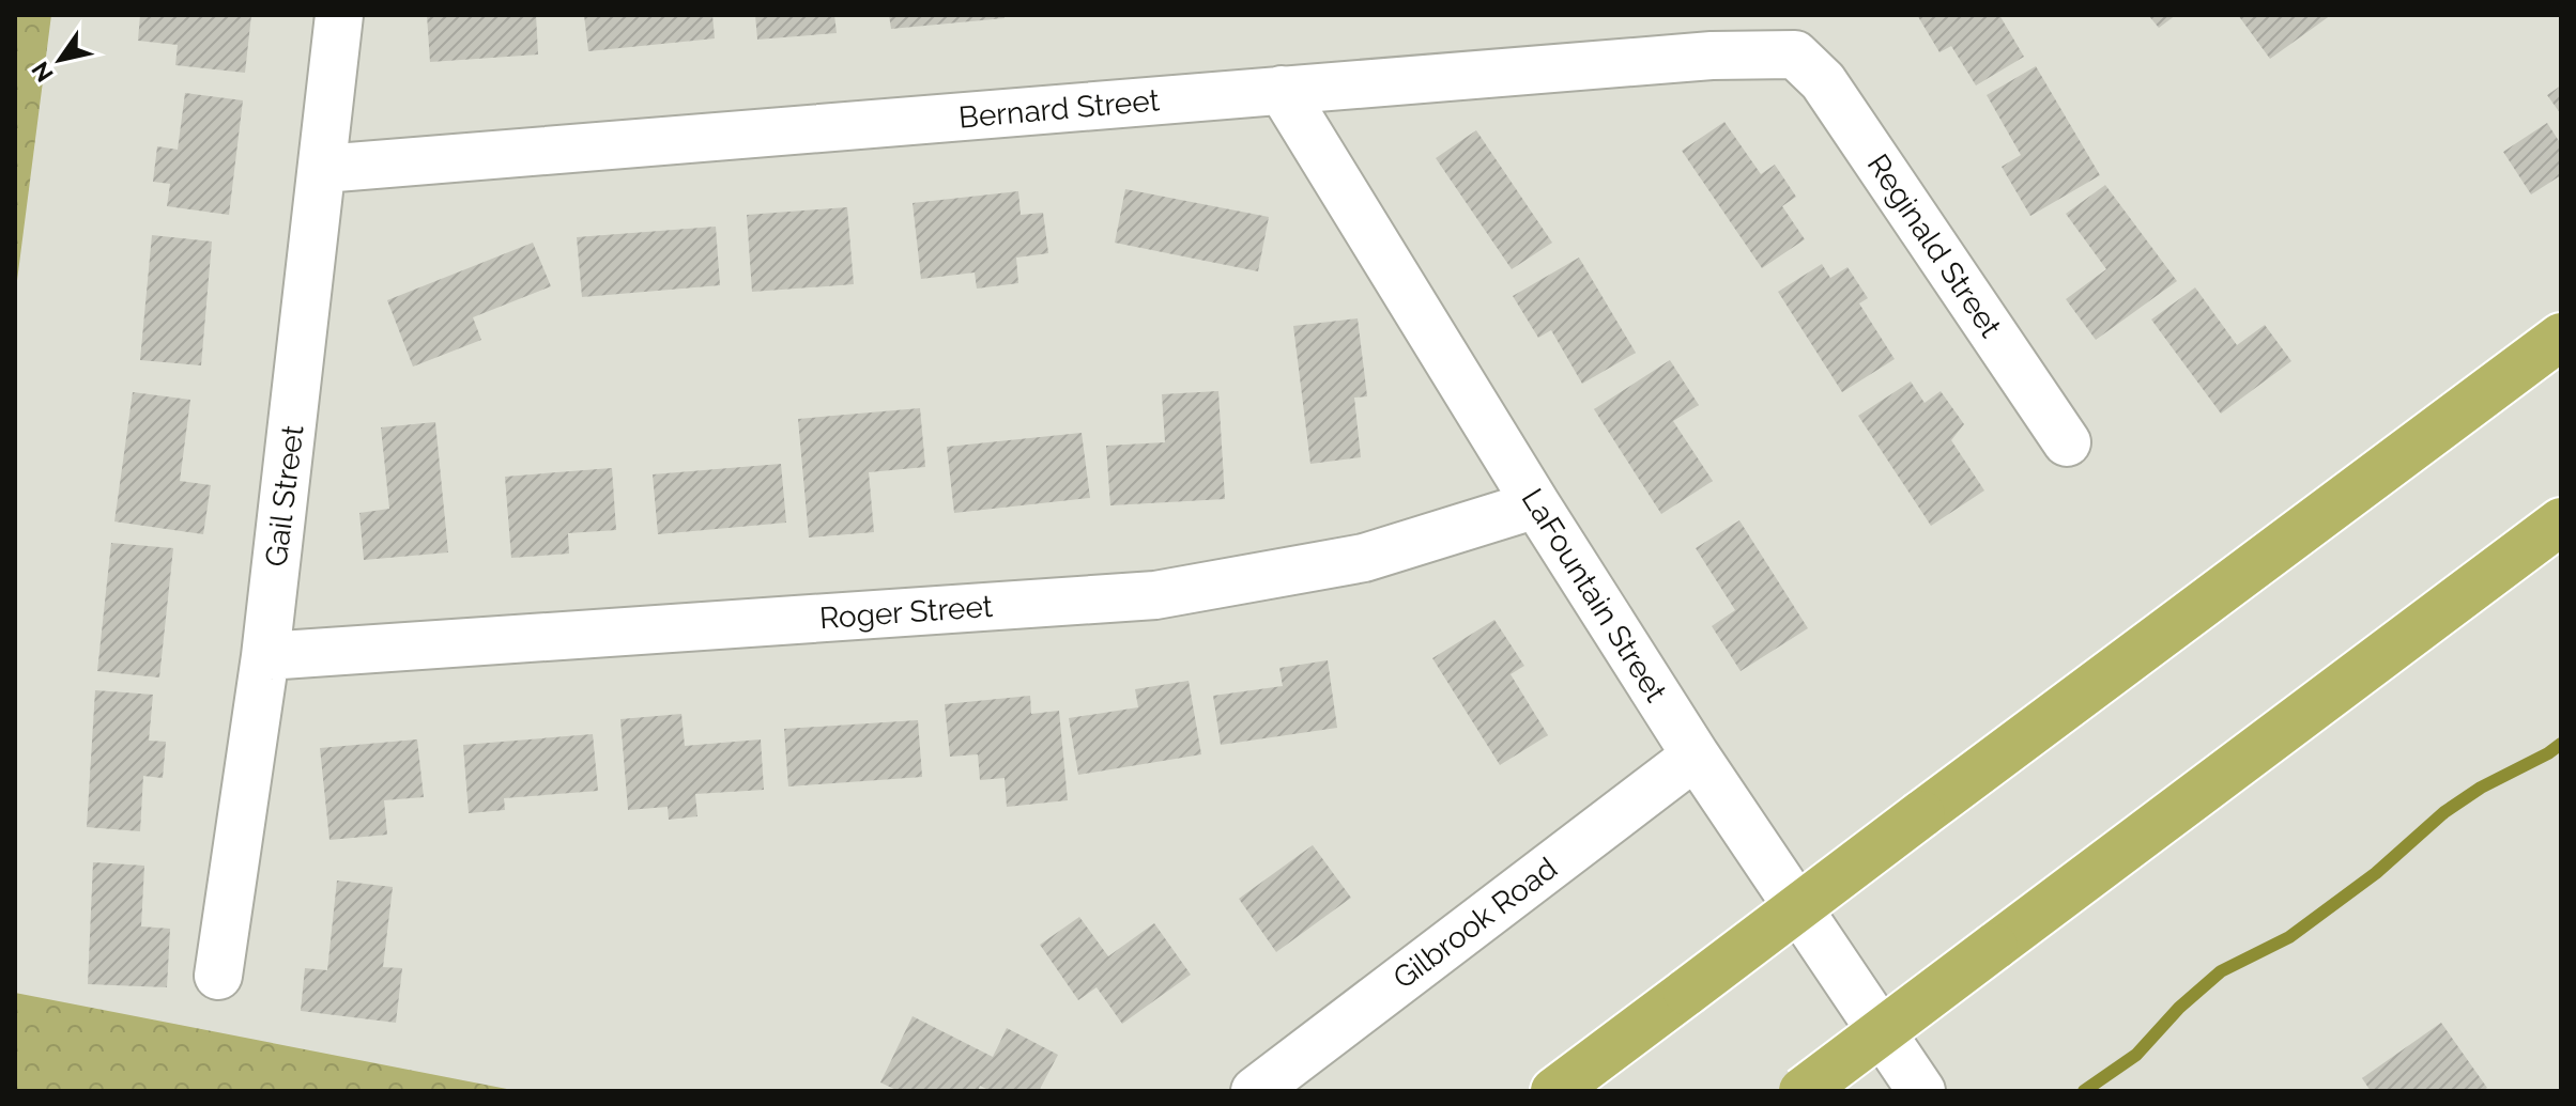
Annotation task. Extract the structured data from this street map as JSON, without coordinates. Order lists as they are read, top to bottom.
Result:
{
  "streets": {
    "street": [
      "Bernard Street",
      "Reginald Street",
      "Gail Street",
      "LaFountain Street",
      "Roger Street",
      "Gilbrook Road"
    ]
  },
  "crossings": [
    ["Bernard Street", "Reginald Street"],
    ["Bernard Street", "Gail Street"],
    ["Bernard Street", "LaFountain Street"],
    ["Gail Street", "Roger Street"],
    ["LaFountain Street", "Roger Street"],
    ["LaFountain Street", "Gilbrook Road"]
  ],
  "north": "bottom left"
}
